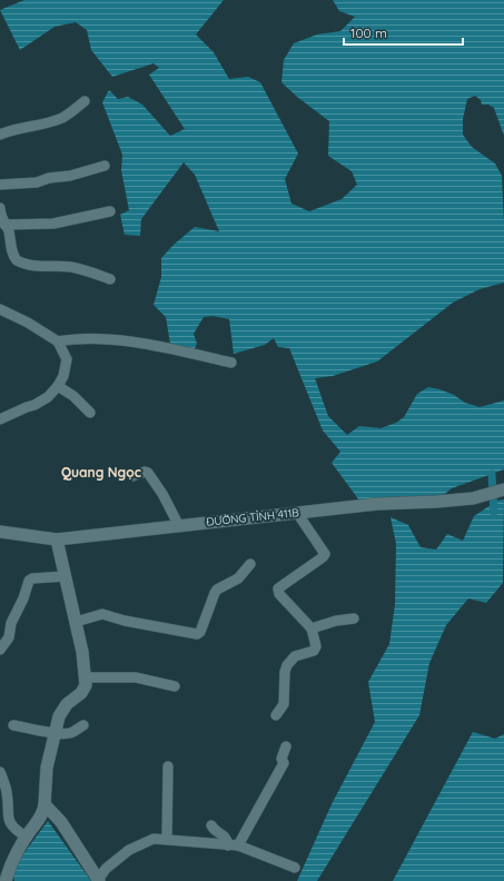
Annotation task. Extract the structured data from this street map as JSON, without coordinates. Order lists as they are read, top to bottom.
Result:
{
  "streets": {
    "main road": ["ĐƯỜNG TỈNH 411B"]
  },
  "districts": ["Quang Ngọc"],
  "scale_bar": "100 m"
}
